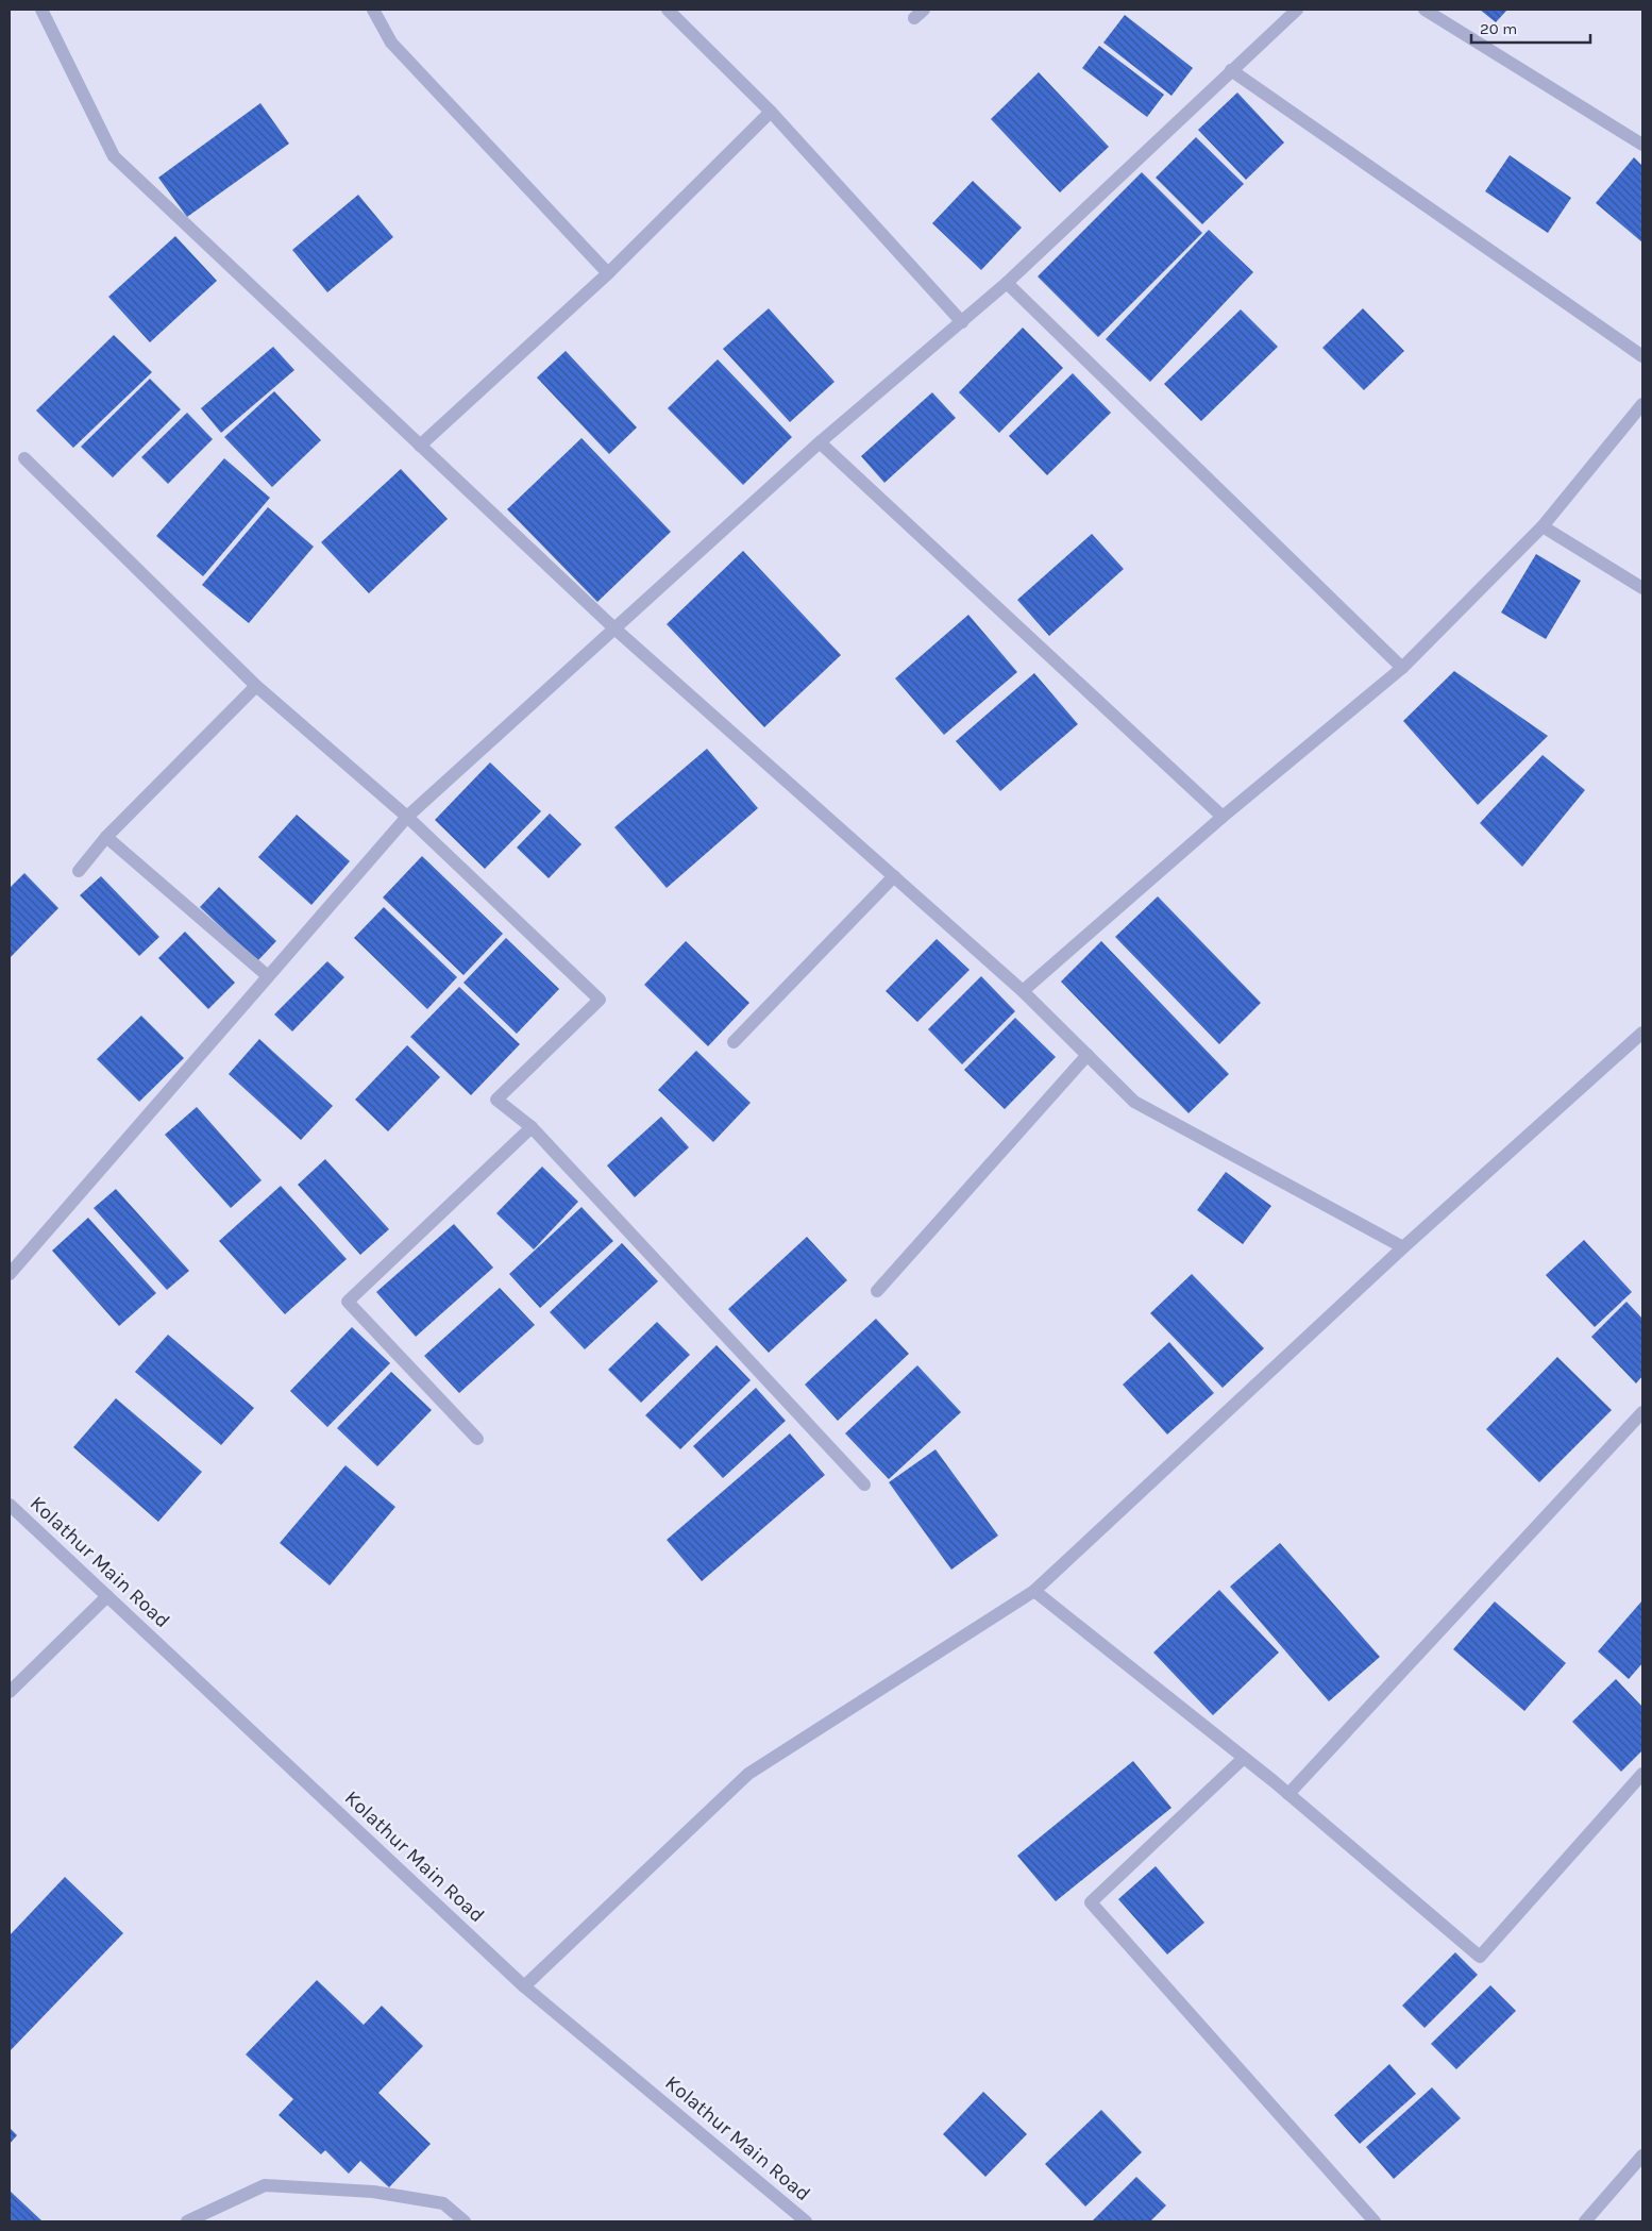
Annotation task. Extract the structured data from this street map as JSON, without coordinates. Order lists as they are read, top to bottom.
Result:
{
  "streets": {
    "street": ["Kolathur Main Road"]
  },
  "scale_bar": "20 m"
}
